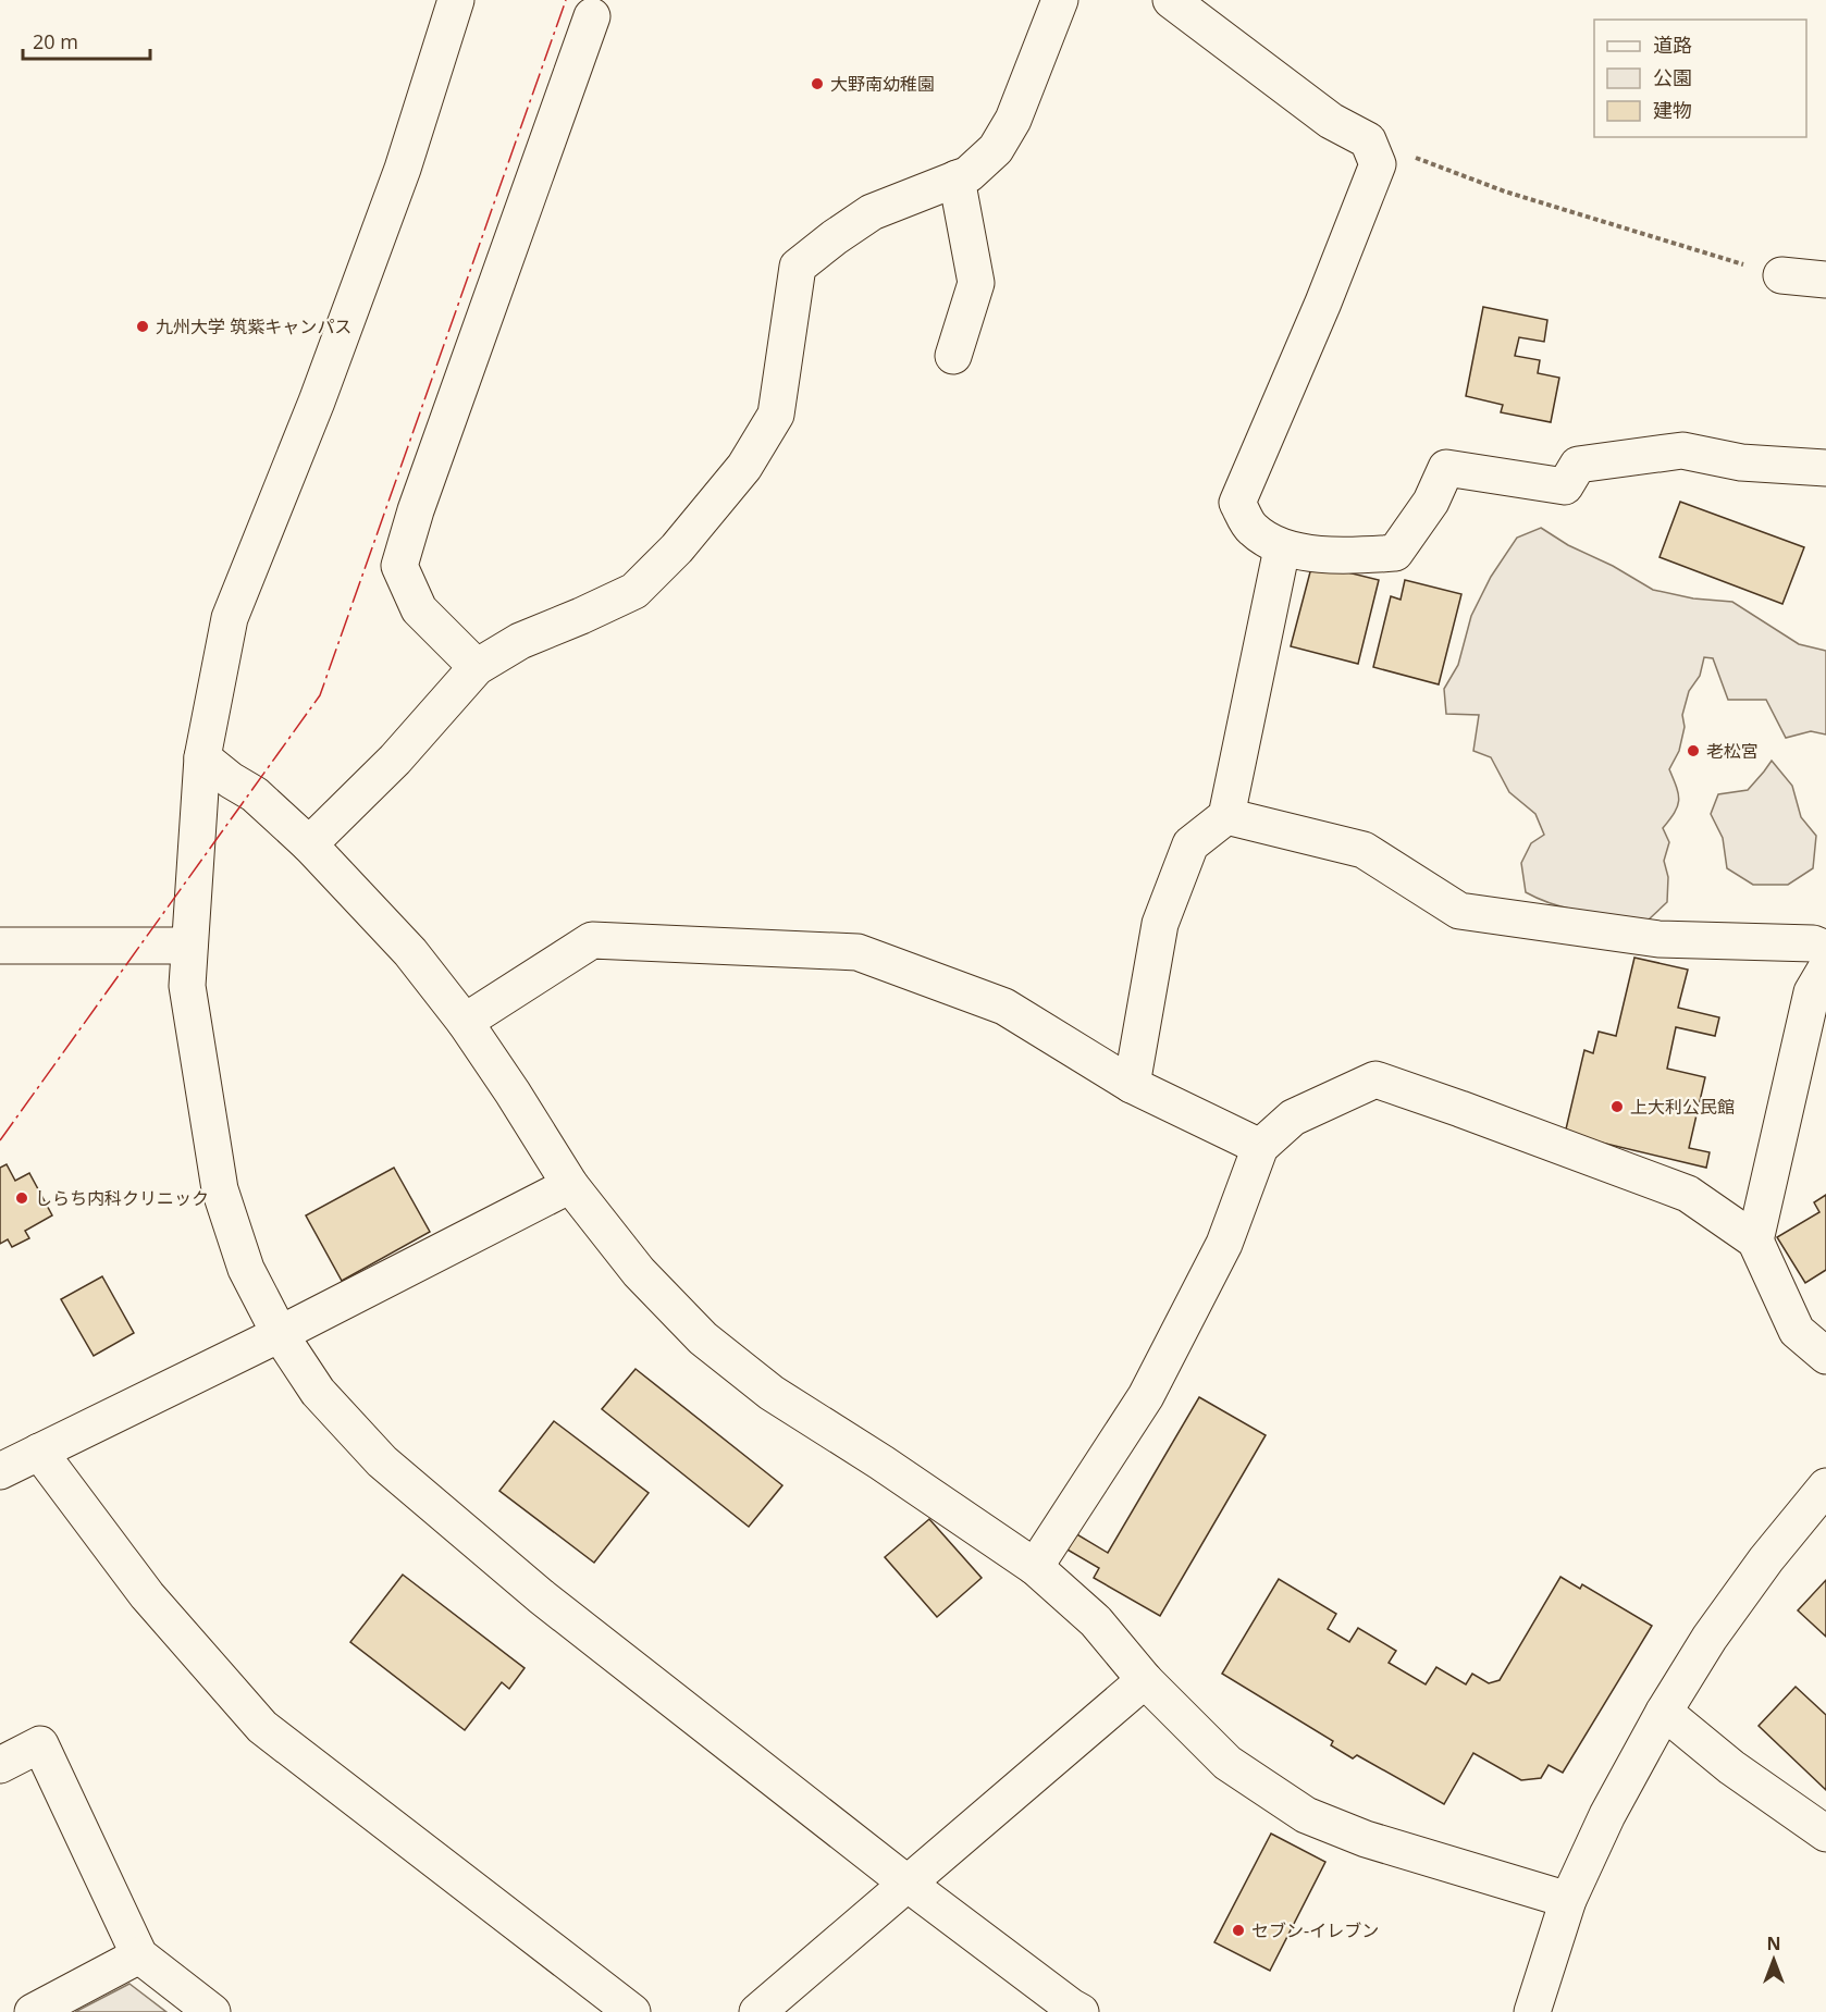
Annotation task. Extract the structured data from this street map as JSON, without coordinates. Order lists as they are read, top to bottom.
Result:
{
  "places": [
    "大野南幼稚園",
    "九州大学 筑紫キャンパス",
    "老松宮",
    "上大利公民館",
    "しらち内科クリニック",
    "セブン-イレブン"
  ],
  "legend": ["道路", "公園", "建物"],
  "scale_bar": "20 m",
  "north": "top"
}
